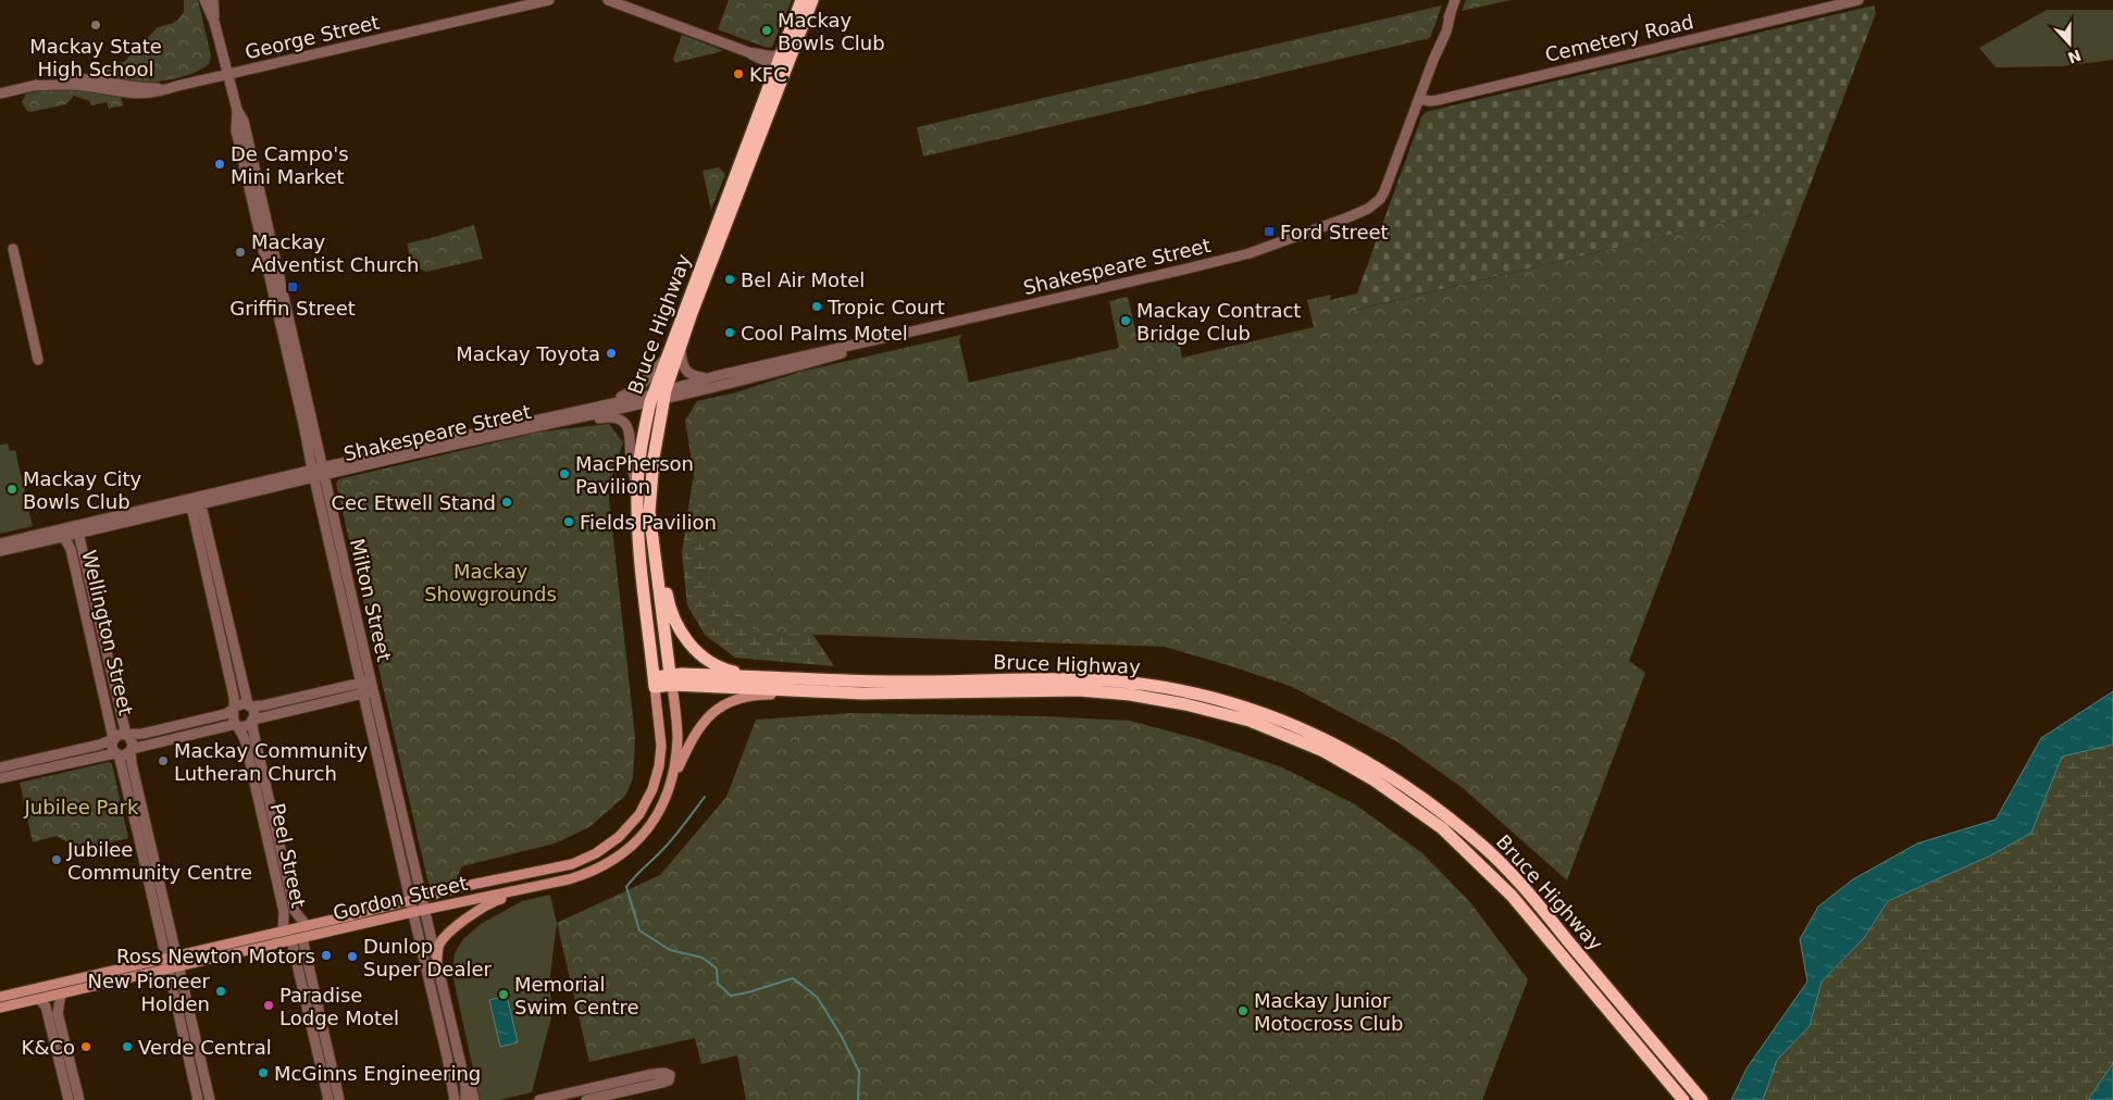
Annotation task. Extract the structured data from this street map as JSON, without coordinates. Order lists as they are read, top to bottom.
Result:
{
  "streets": {
    "highway": ["Bruce Highway"],
    "main road": ["Gordon Street"],
    "street": [
      "George Street",
      "Cemetery Road",
      "Shakespeare Street",
      "Milton Street",
      "Wellington Street",
      "Peel Street"
    ]
  },
  "crossings": [
    ["George Street", "Milton Street"],
    ["Cemetery Road", "Shakespeare Street"],
    ["Shakespeare Street", "Bruce Highway"],
    ["Shakespeare Street", "Milton Street"],
    ["Shakespeare Street", "Wellington Street"],
    ["Bruce Highway", "Gordon Street"],
    ["Milton Street", "Gordon Street"],
    ["Peel Street", "Gordon Street"]
  ],
  "parks": ["Mackay Showgrounds", "Jubilee Park"],
  "places": {
    "other": [
      "Mackay State High School",
      "Mackay Bowls Club",
      "KFC",
      "De Campo's Mini Market",
      "Mackay Adventist Church",
      "Bel Air Motel",
      "Tropic Court",
      "Mackay Contract Bridge Club",
      "Cool Palms Motel",
      "Mackay Toyota",
      "MacPherson Pavilion",
      "Mackay City Bowls Club",
      "Cec Etwell Stand",
      "Fields Pavilion",
      "Mackay Community Lutheran Church",
      "Jubilee Community Centre",
      "Ross Newton Motors",
      "Dunlop Super Dealer",
      "New Pioneer Holden",
      "Memorial Swim Centre",
      "Paradise Lodge Motel",
      "Mackay Junior Motocross Club",
      "K&Co",
      "Verde Central",
      "McGinns Engineering"
    ],
    "transit": ["Ford Street", "Griffin Street"]
  },
  "north": "bottom"
}
